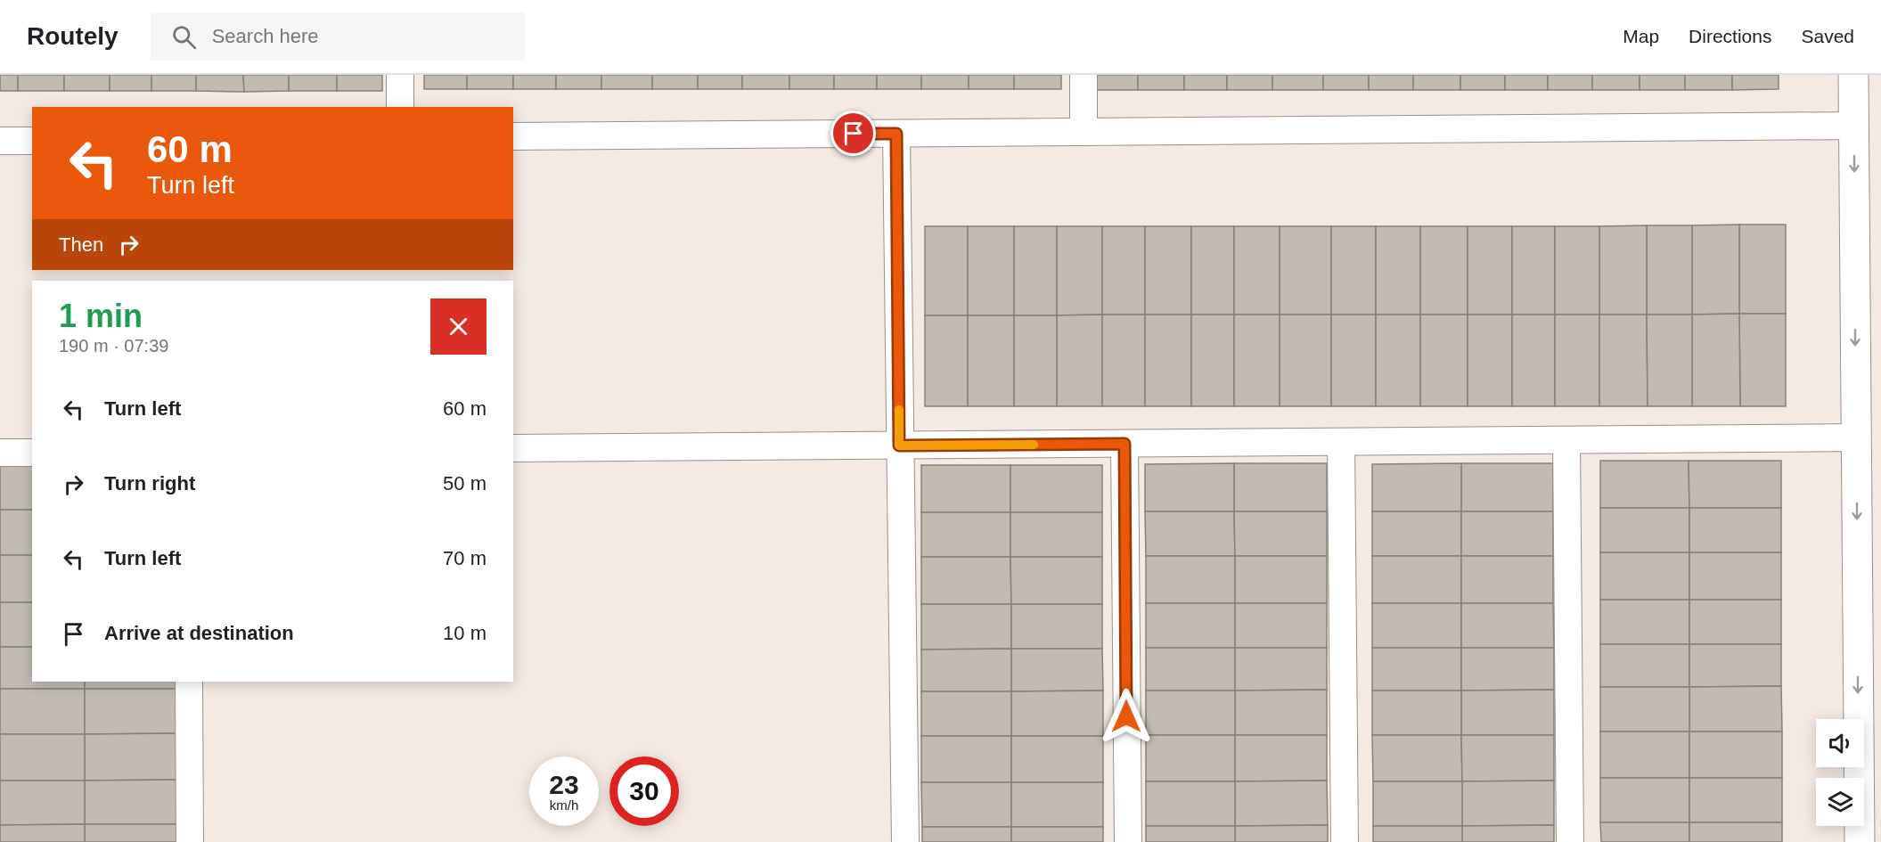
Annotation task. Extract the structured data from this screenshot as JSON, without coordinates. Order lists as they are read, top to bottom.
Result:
{
  "page": {
    "header": "Routely",
    "search": "Search here",
    "nav": ["Map", "Directions", "Saved"],
    "turn": ["60 m", "Turn left"],
    "then": "Then",
    "heading": ["1 min", "190 m · 07:39"],
    "list": [
      {
        "name": "Turn left",
        "value": "60 m"
      },
      {
        "name": "Turn right",
        "value": "50 m"
      },
      {
        "name": "Turn left",
        "value": "70 m"
      },
      {
        "name": "Arrive at destination",
        "value": "10 m"
      }
    ],
    "speed": "23 km/h",
    "limit": "30"
  }
}
